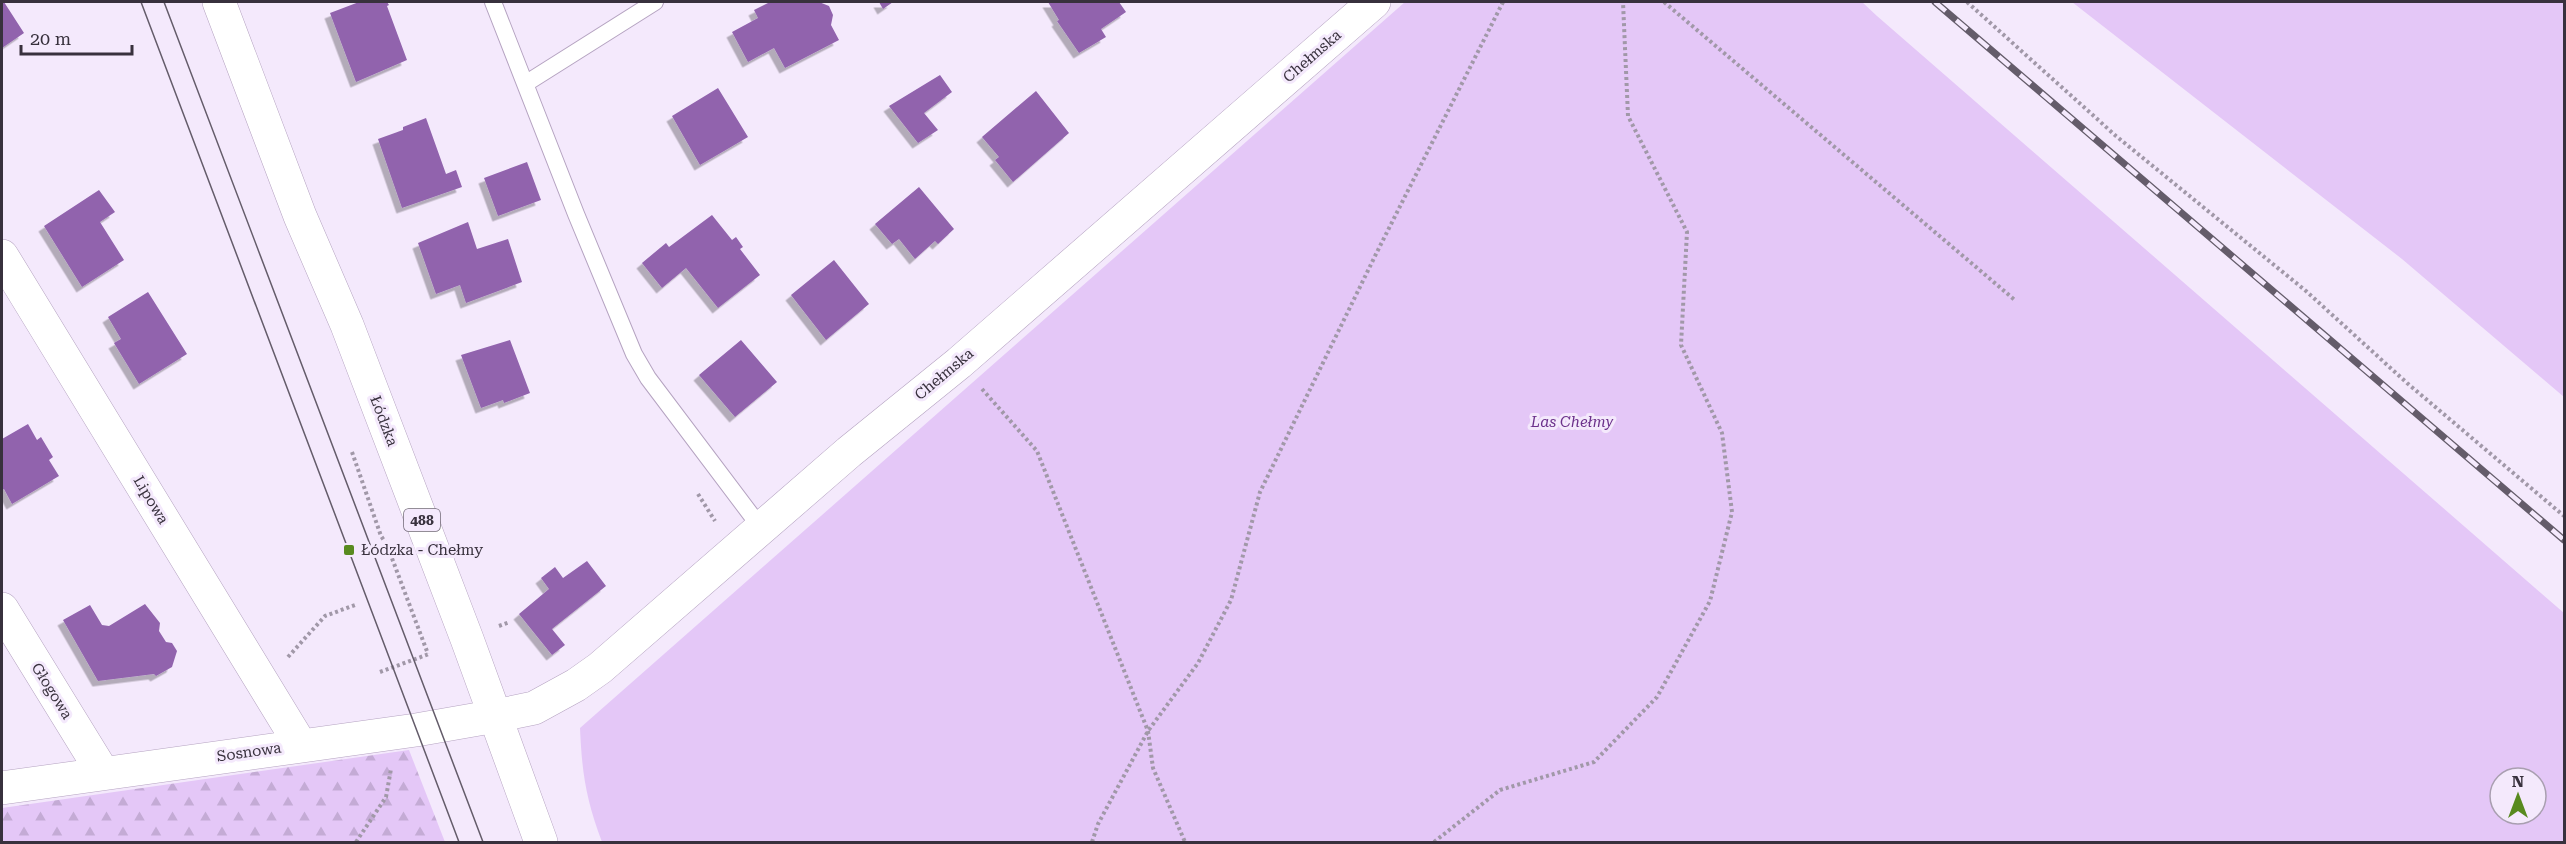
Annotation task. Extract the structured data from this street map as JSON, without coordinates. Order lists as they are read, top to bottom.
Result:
{
  "streets": {
    "street": [
      "Chełmska",
      "Łódzka",
      "Lipowa",
      "488",
      "Głogowa",
      "Sosnowa"
    ]
  },
  "crossings": [
    ["Chełmska", "Łódzka"],
    ["Chełmska", "Sosnowa"],
    ["Łódzka", "Sosnowa"],
    ["Lipowa", "Sosnowa"],
    ["Głogowa", "Sosnowa"]
  ],
  "parks": ["Las Chełmy"],
  "places": {
    "transit": ["Łódzka - Chełmy"]
  },
  "scale_bar": "20 m",
  "north": "top"
}
